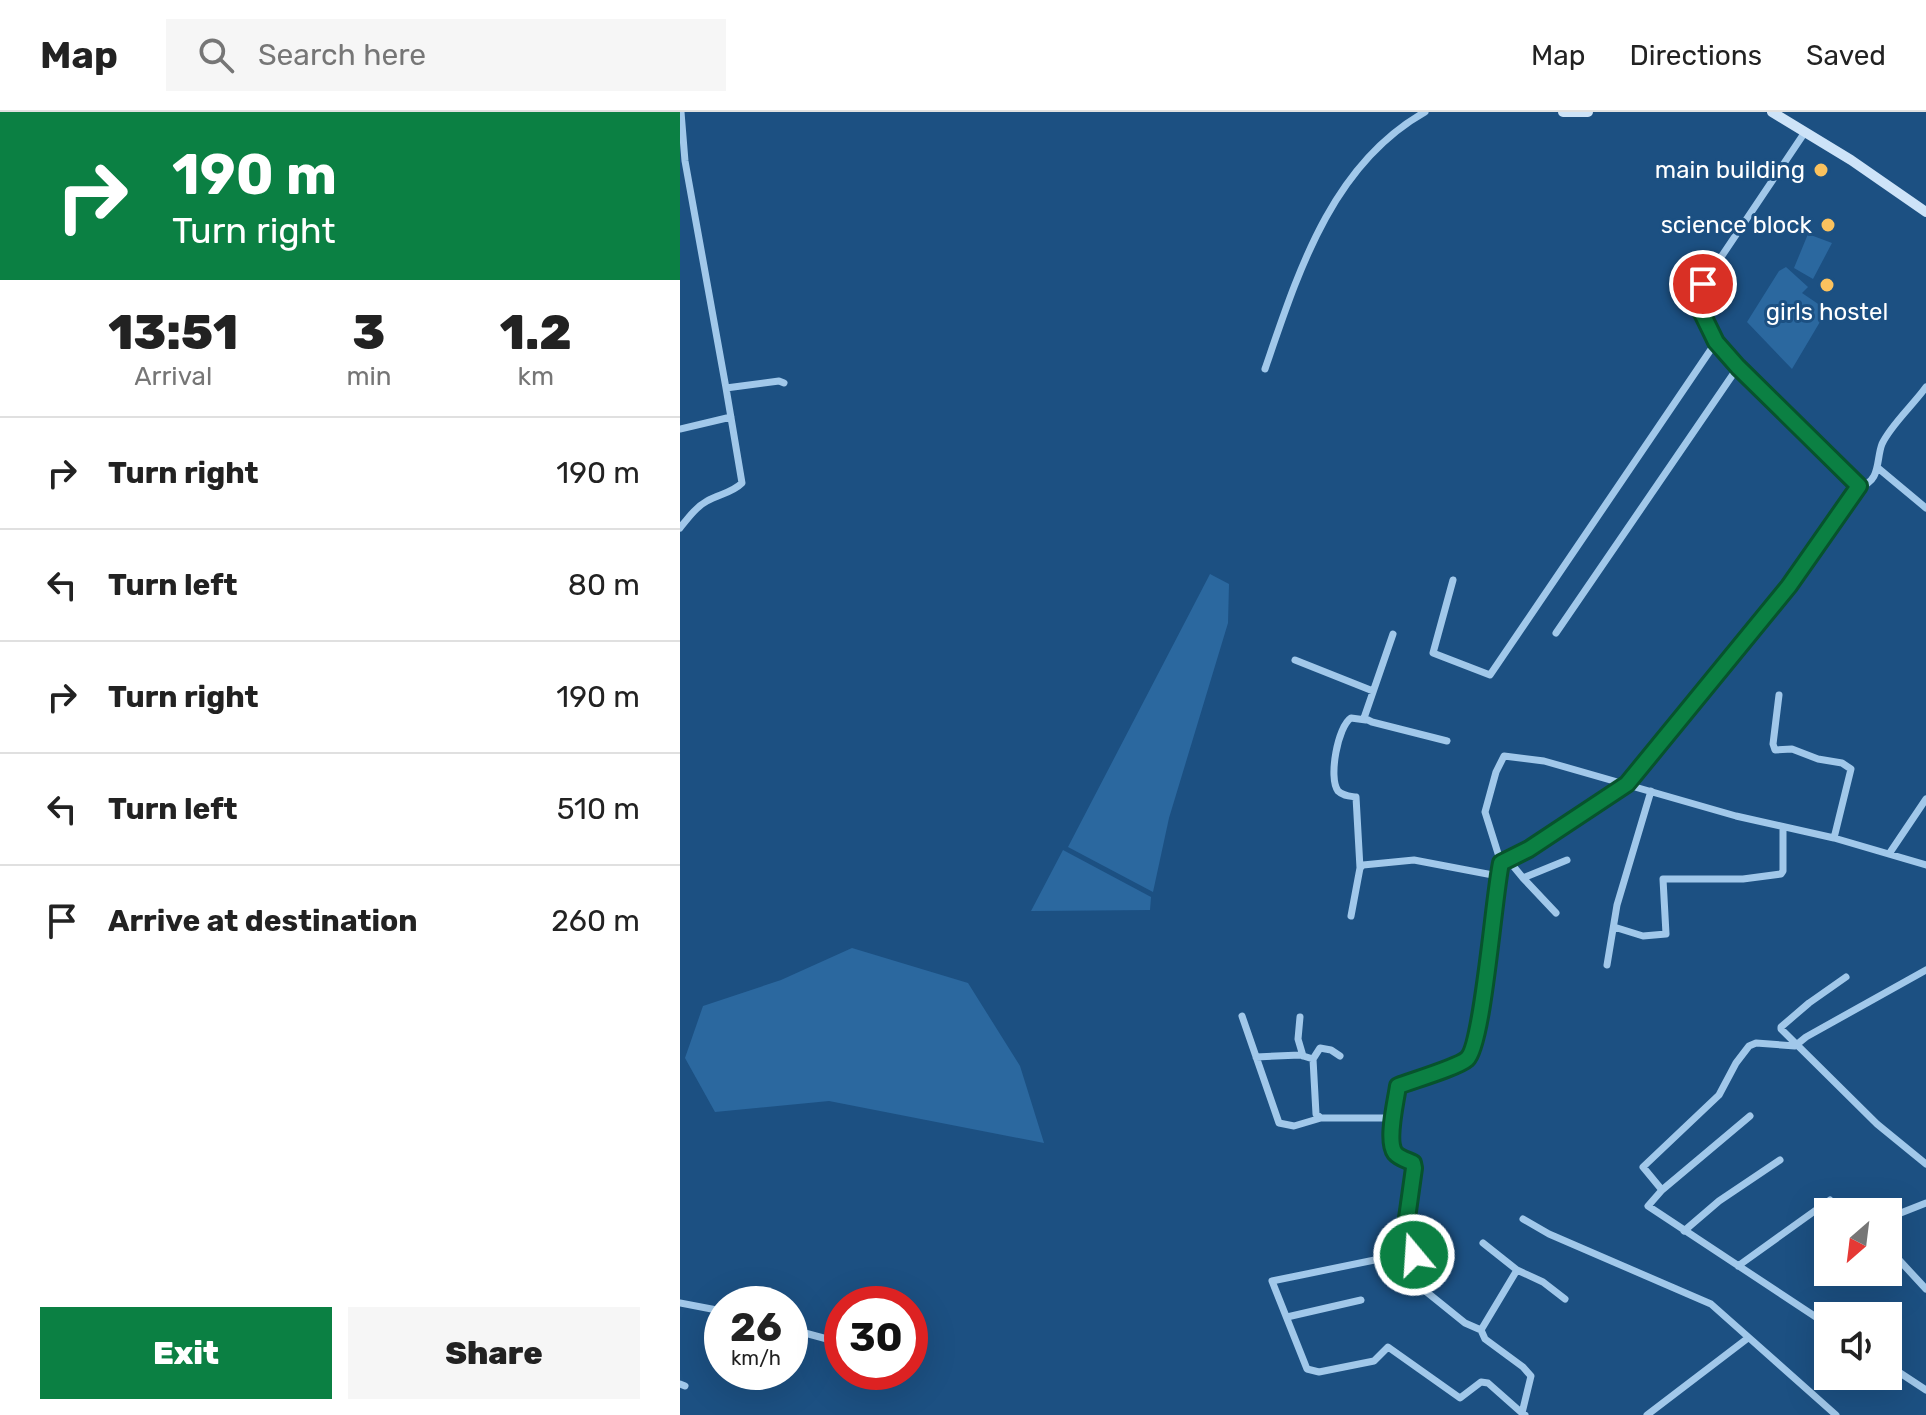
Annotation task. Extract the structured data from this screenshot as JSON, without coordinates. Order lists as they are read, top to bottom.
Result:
{
  "places": ["main building", "science block", "girls hostel"],
  "north": "bottom left",
  "page": {
    "header": "Map",
    "search": "Search here",
    "nav": ["Map", "Directions", "Saved"],
    "turn": ["190 m", "Turn right"],
    "eta": [
      "13:51",
      "Arrival",
      "3",
      "min",
      "1.2",
      "km"
    ],
    "list": [
      {
        "name": "Turn right",
        "value": "190 m"
      },
      {
        "name": "Turn left",
        "value": "80 m"
      },
      {
        "name": "Turn right",
        "value": "190 m"
      },
      {
        "name": "Turn left",
        "value": "510 m"
      },
      {
        "name": "Arrive at destination",
        "value": "260 m"
      }
    ],
    "speed": "26 km/h",
    "limit": "30",
    "buttons": ["Exit", "Share"]
  }
}
